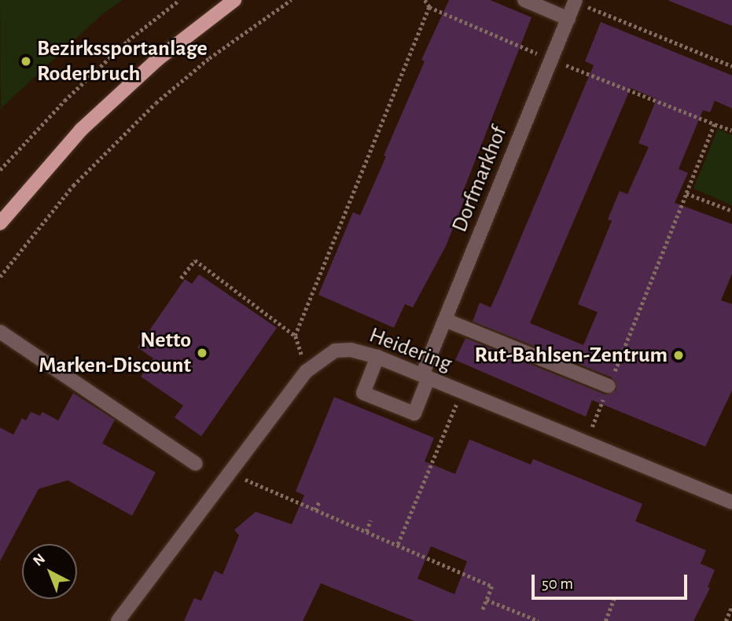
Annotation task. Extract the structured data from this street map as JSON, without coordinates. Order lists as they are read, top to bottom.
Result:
{
  "streets": {
    "street": ["Dorfmarkhof", "Heidering"]
  },
  "crossings": [
    ["Dorfmarkhof", "Heidering"]
  ],
  "places": ["Bezirkssportanlage Roderbruch", "Netto Marken-Discount", "Rut-Bahlsen-Zentrum"],
  "scale_bar": "50 m",
  "north": "top left"
}
